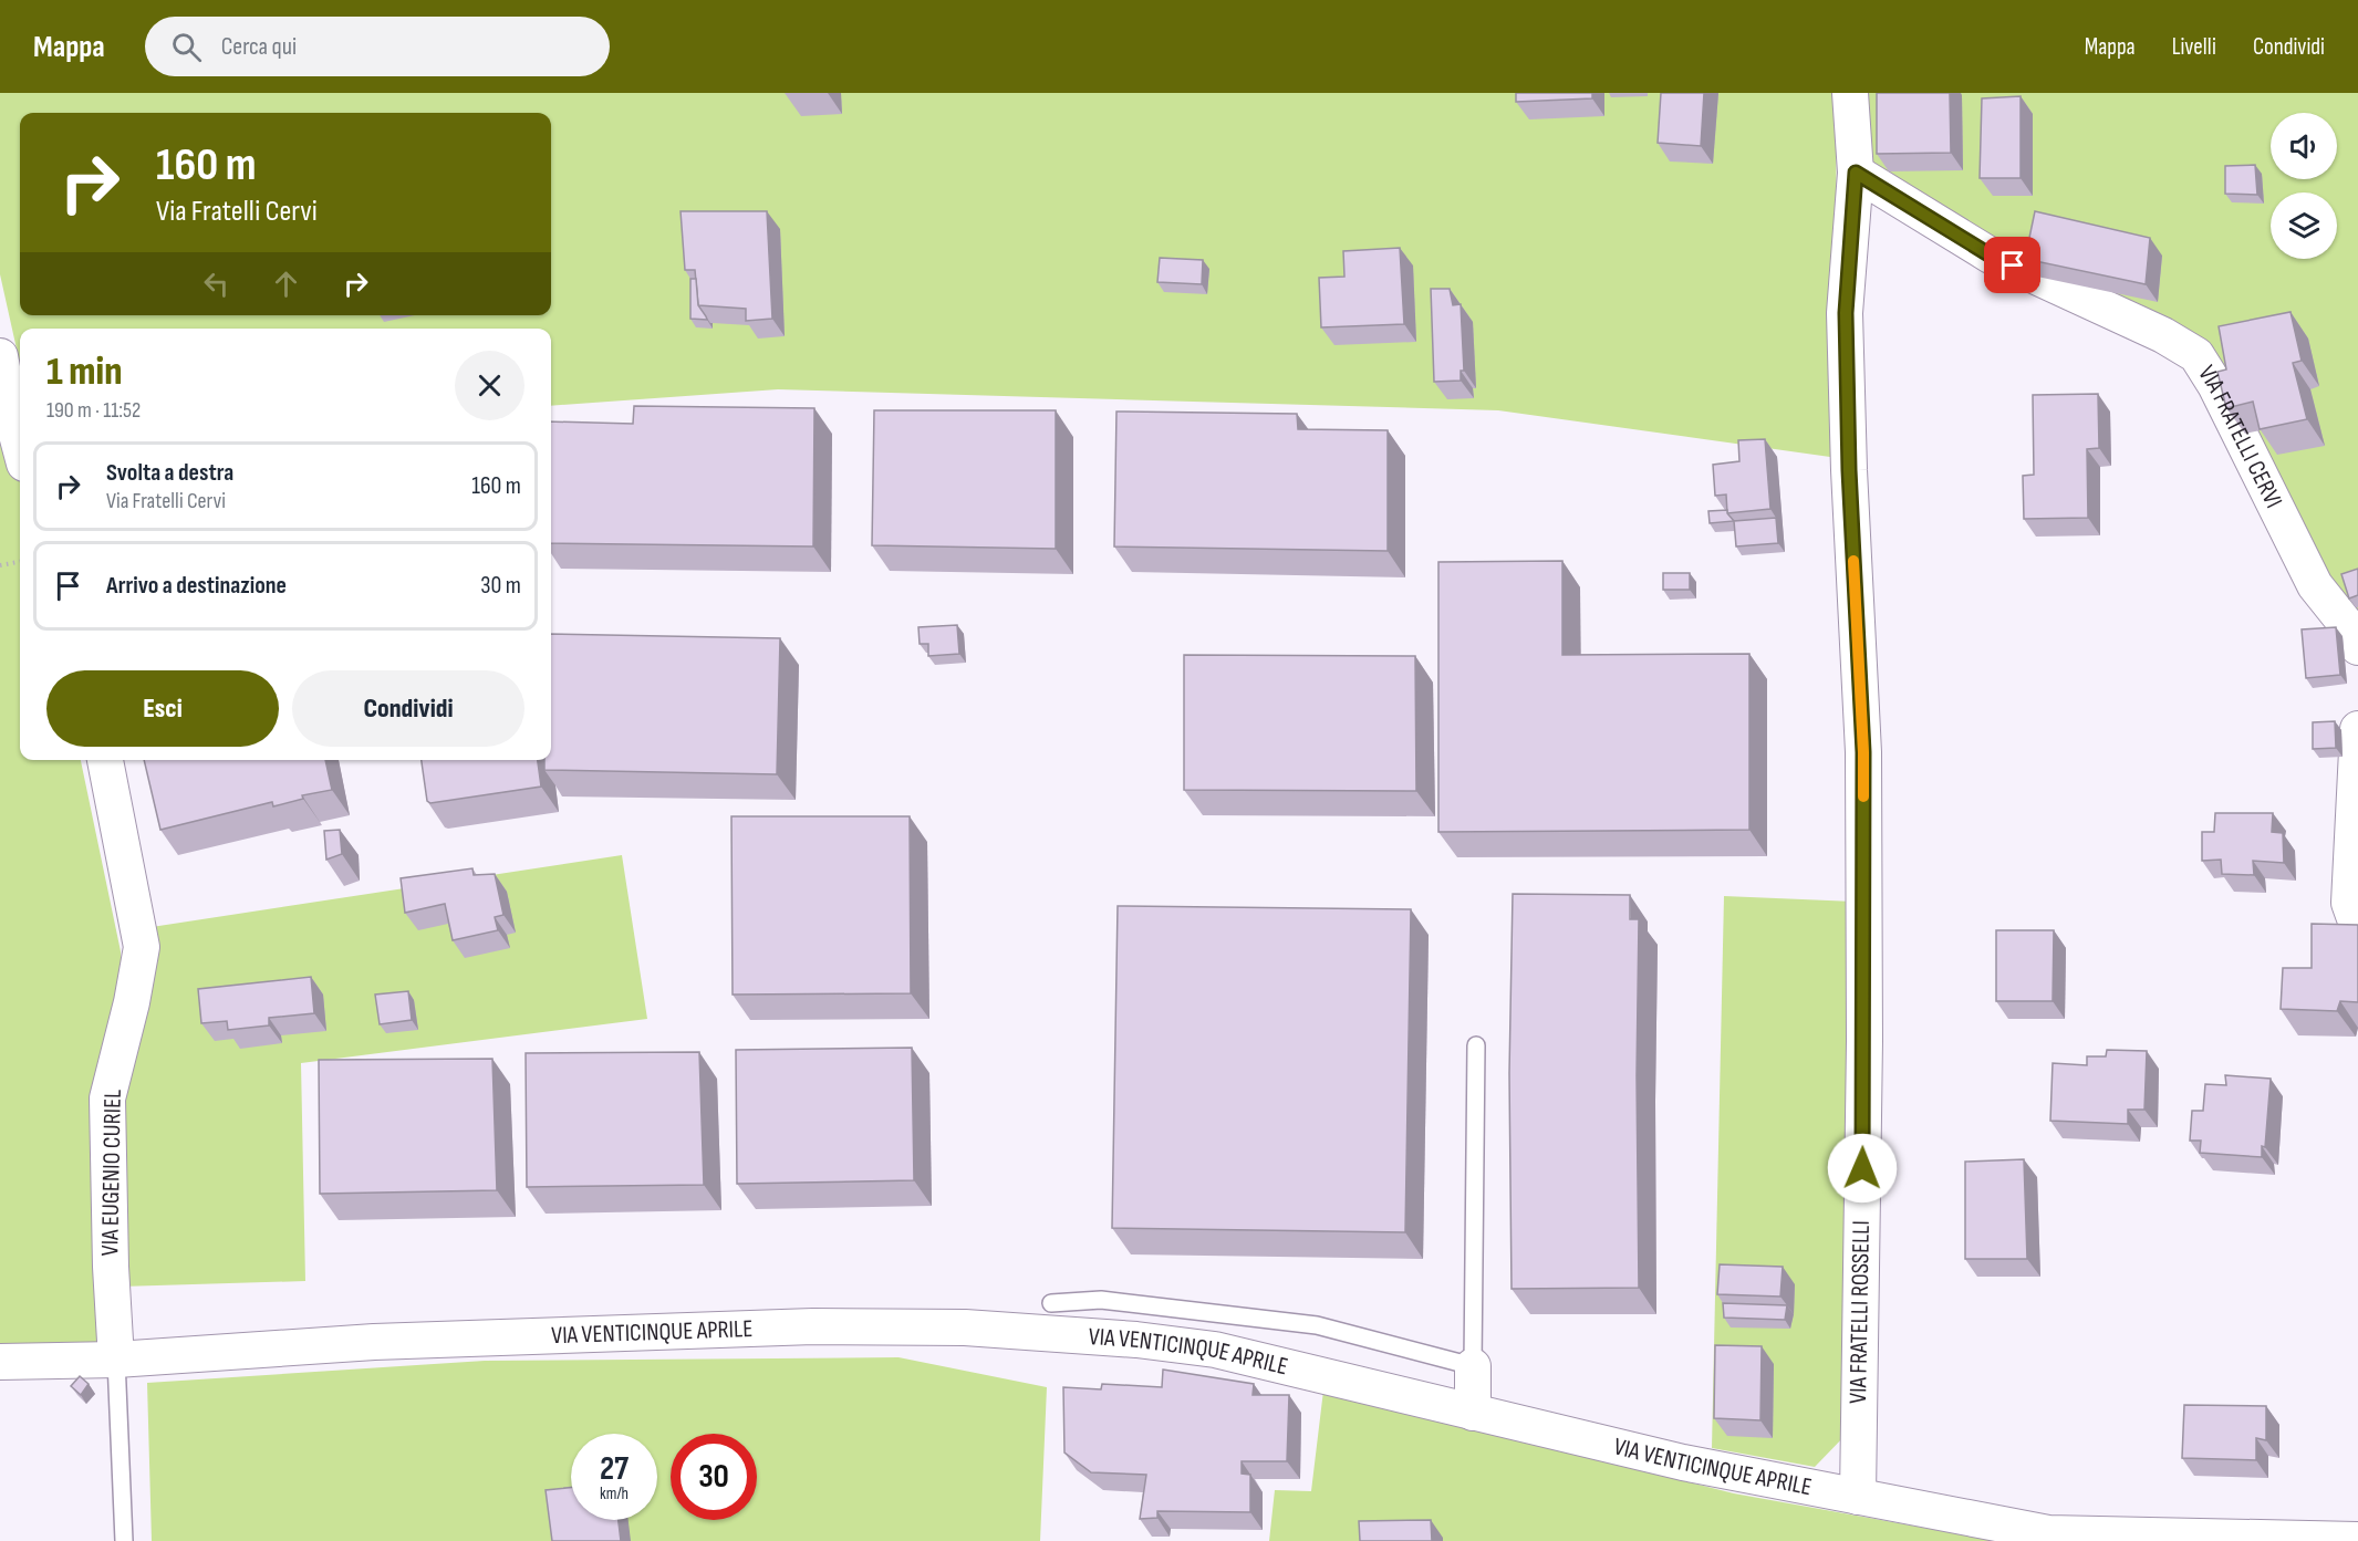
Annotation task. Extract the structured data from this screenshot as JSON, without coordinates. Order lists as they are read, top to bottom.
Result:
{
  "streets": {
    "street": [
      "VIA FRATELLI CERVI",
      "VIA EUGENIO CURIEL",
      "VIA FRATELLI ROSSELLI",
      "VIA VENTICINQUE APRILE"
    ]
  },
  "crossings": [
    ["VIA FRATELLI CERVI", "VIA FRATELLI ROSSELLI"],
    ["VIA EUGENIO CURIEL", "VIA VENTICINQUE APRILE"],
    ["VIA FRATELLI ROSSELLI", "VIA VENTICINQUE APRILE"]
  ],
  "page": {
    "header": "Mappa",
    "search": "Cerca qui",
    "nav": ["Mappa", "Livelli", "Condividi"],
    "turn": ["160 m", "Via Fratelli Cervi"],
    "heading": ["1 min", "190 m · 11:52"],
    "list": [
      {
        "name": "Svolta a destra",
        "note": "Via Fratelli Cervi",
        "value": "160 m"
      },
      {
        "name": "Arrivo a destinazione",
        "value": "30 m"
      }
    ],
    "buttons": ["Esci", "Condividi"],
    "speed": "27 km/h",
    "limit": "30"
  }
}
